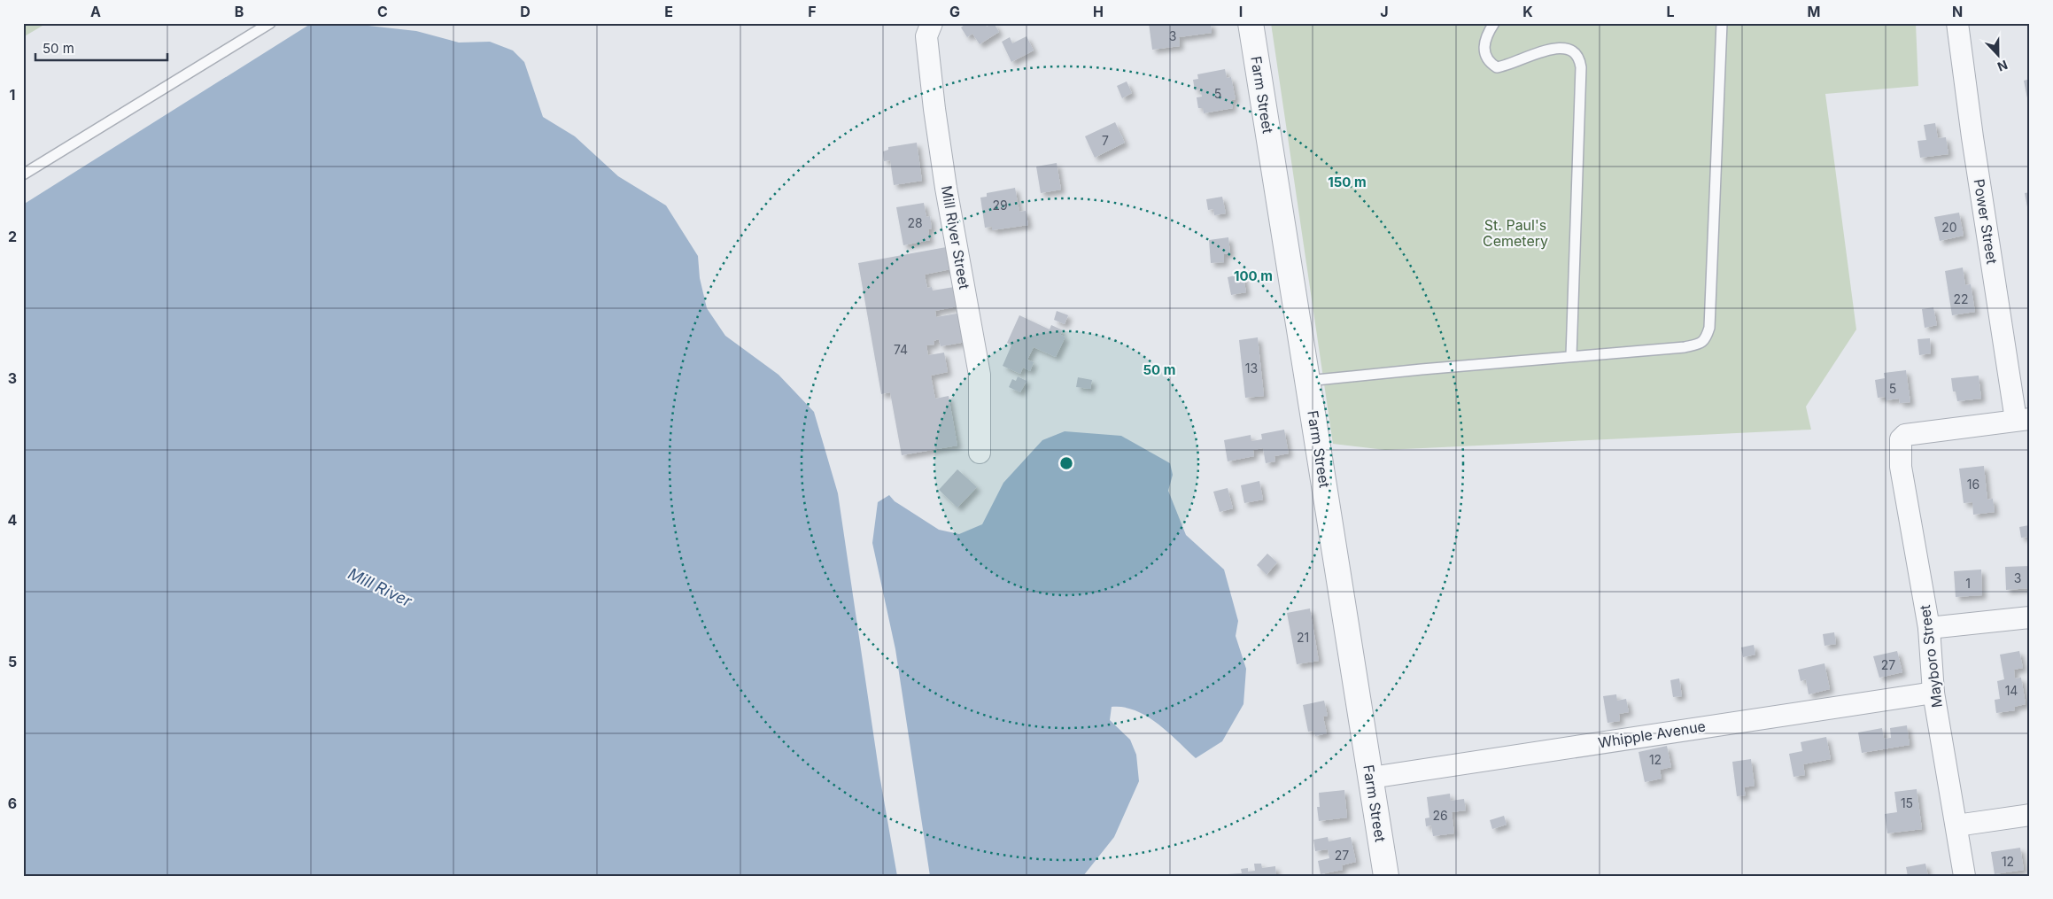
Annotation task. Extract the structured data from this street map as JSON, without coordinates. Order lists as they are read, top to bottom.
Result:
{
  "streets": {
    "street": [
      "Farm Street",
      "Power Street",
      "Mill River Street",
      "Mayboro Street",
      "Whipple Avenue"
    ]
  },
  "crossings": [
    ["Farm Street", "Whipple Avenue"],
    ["Power Street", "Mayboro Street"],
    ["Mayboro Street", "Whipple Avenue"]
  ],
  "water": ["Mill River"],
  "parks": ["St. Paul's Cemetery"],
  "house_numbers": [
    "3",
    "5",
    "7",
    "29",
    "28",
    "20",
    "22",
    "74",
    "13",
    "5",
    "16",
    "3",
    "1",
    "21",
    "27",
    "14",
    "12",
    "15",
    "26",
    "27",
    "12"
  ],
  "scale_bar": "50 m",
  "north": "bottom",
  "grid": {
    "columns": [
      "A",
      "B",
      "C",
      "D",
      "E",
      "F",
      "G",
      "H",
      "I",
      "J",
      "K",
      "L",
      "M",
      "N"
    ],
    "rows": [
      "1",
      "2",
      "3",
      "4",
      "5",
      "6"
    ]
  },
  "rings": ["150 m", "100 m", "50 m"]
}
